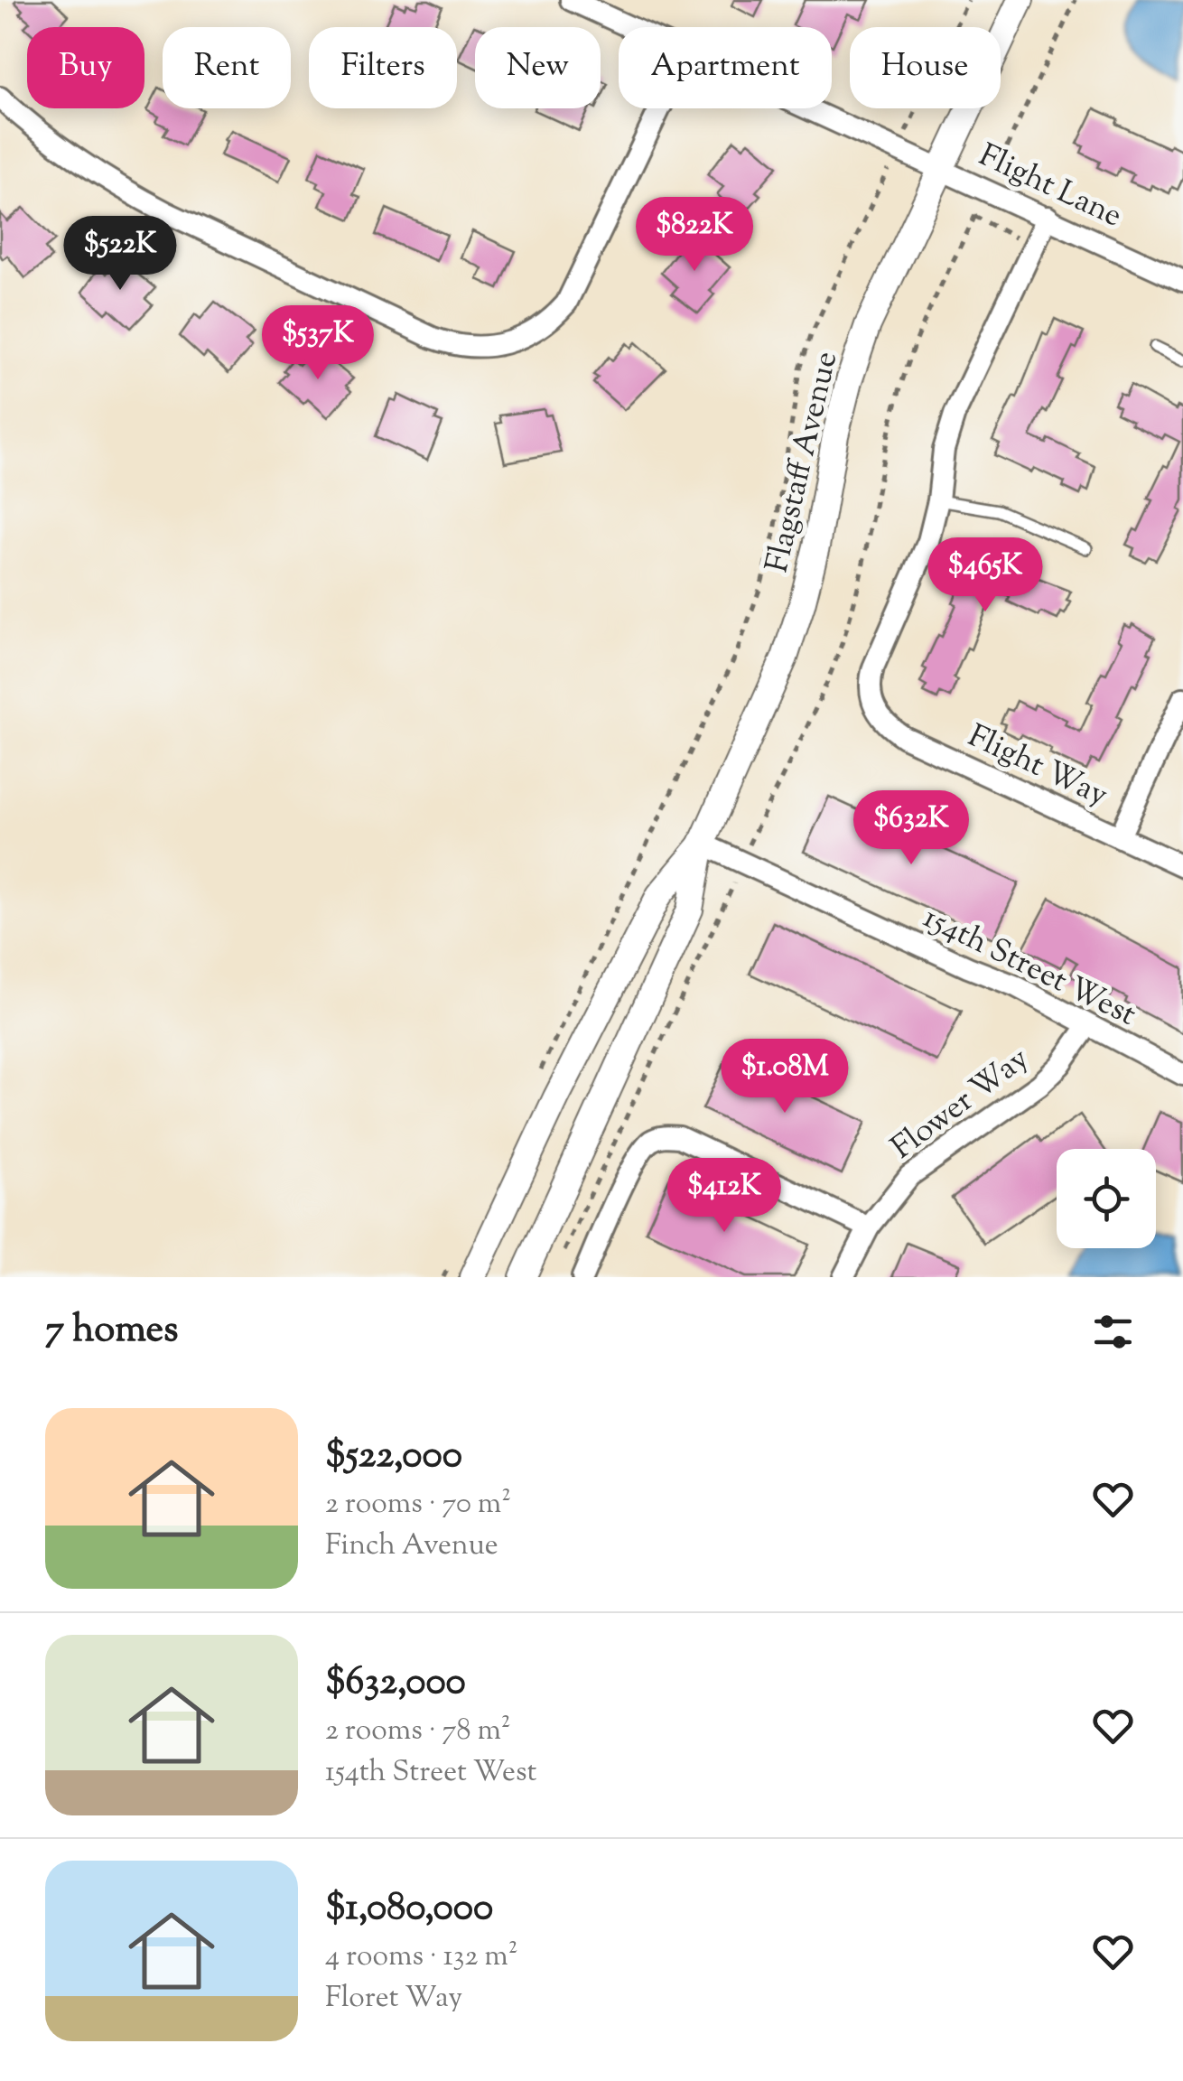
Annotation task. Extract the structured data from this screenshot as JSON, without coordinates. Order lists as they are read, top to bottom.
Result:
{
  "streets": {
    "street": [
      "Flight Lane",
      "Flagstaff Avenue",
      "Flight Way",
      "154th Street West",
      "Flower Way"
    ]
  },
  "crossings": [
    ["Flight Lane", "Flagstaff Avenue"],
    ["Flagstaff Avenue", "154th Street West"],
    ["154th Street West", "Flower Way"]
  ],
  "page": {
    "chip": [
      "Buy",
      "Rent",
      "Filters",
      "New",
      "Apartment",
      "House"
    ],
    "price": [
      "$822K",
      "$522K",
      "$537K",
      "$465K",
      "$632K",
      "$1.08M",
      "$412K"
    ],
    "heading": "7 homes",
    "list": [
      {
        "name": "$522,000",
        "note": "2 rooms · 70 m² · Finch Avenue"
      },
      {
        "name": "$632,000",
        "note": "2 rooms · 78 m² · 154th Street West"
      },
      {
        "name": "$1,080,000",
        "note": "4 rooms · 132 m² · Floret Way"
      }
    ]
  }
}
